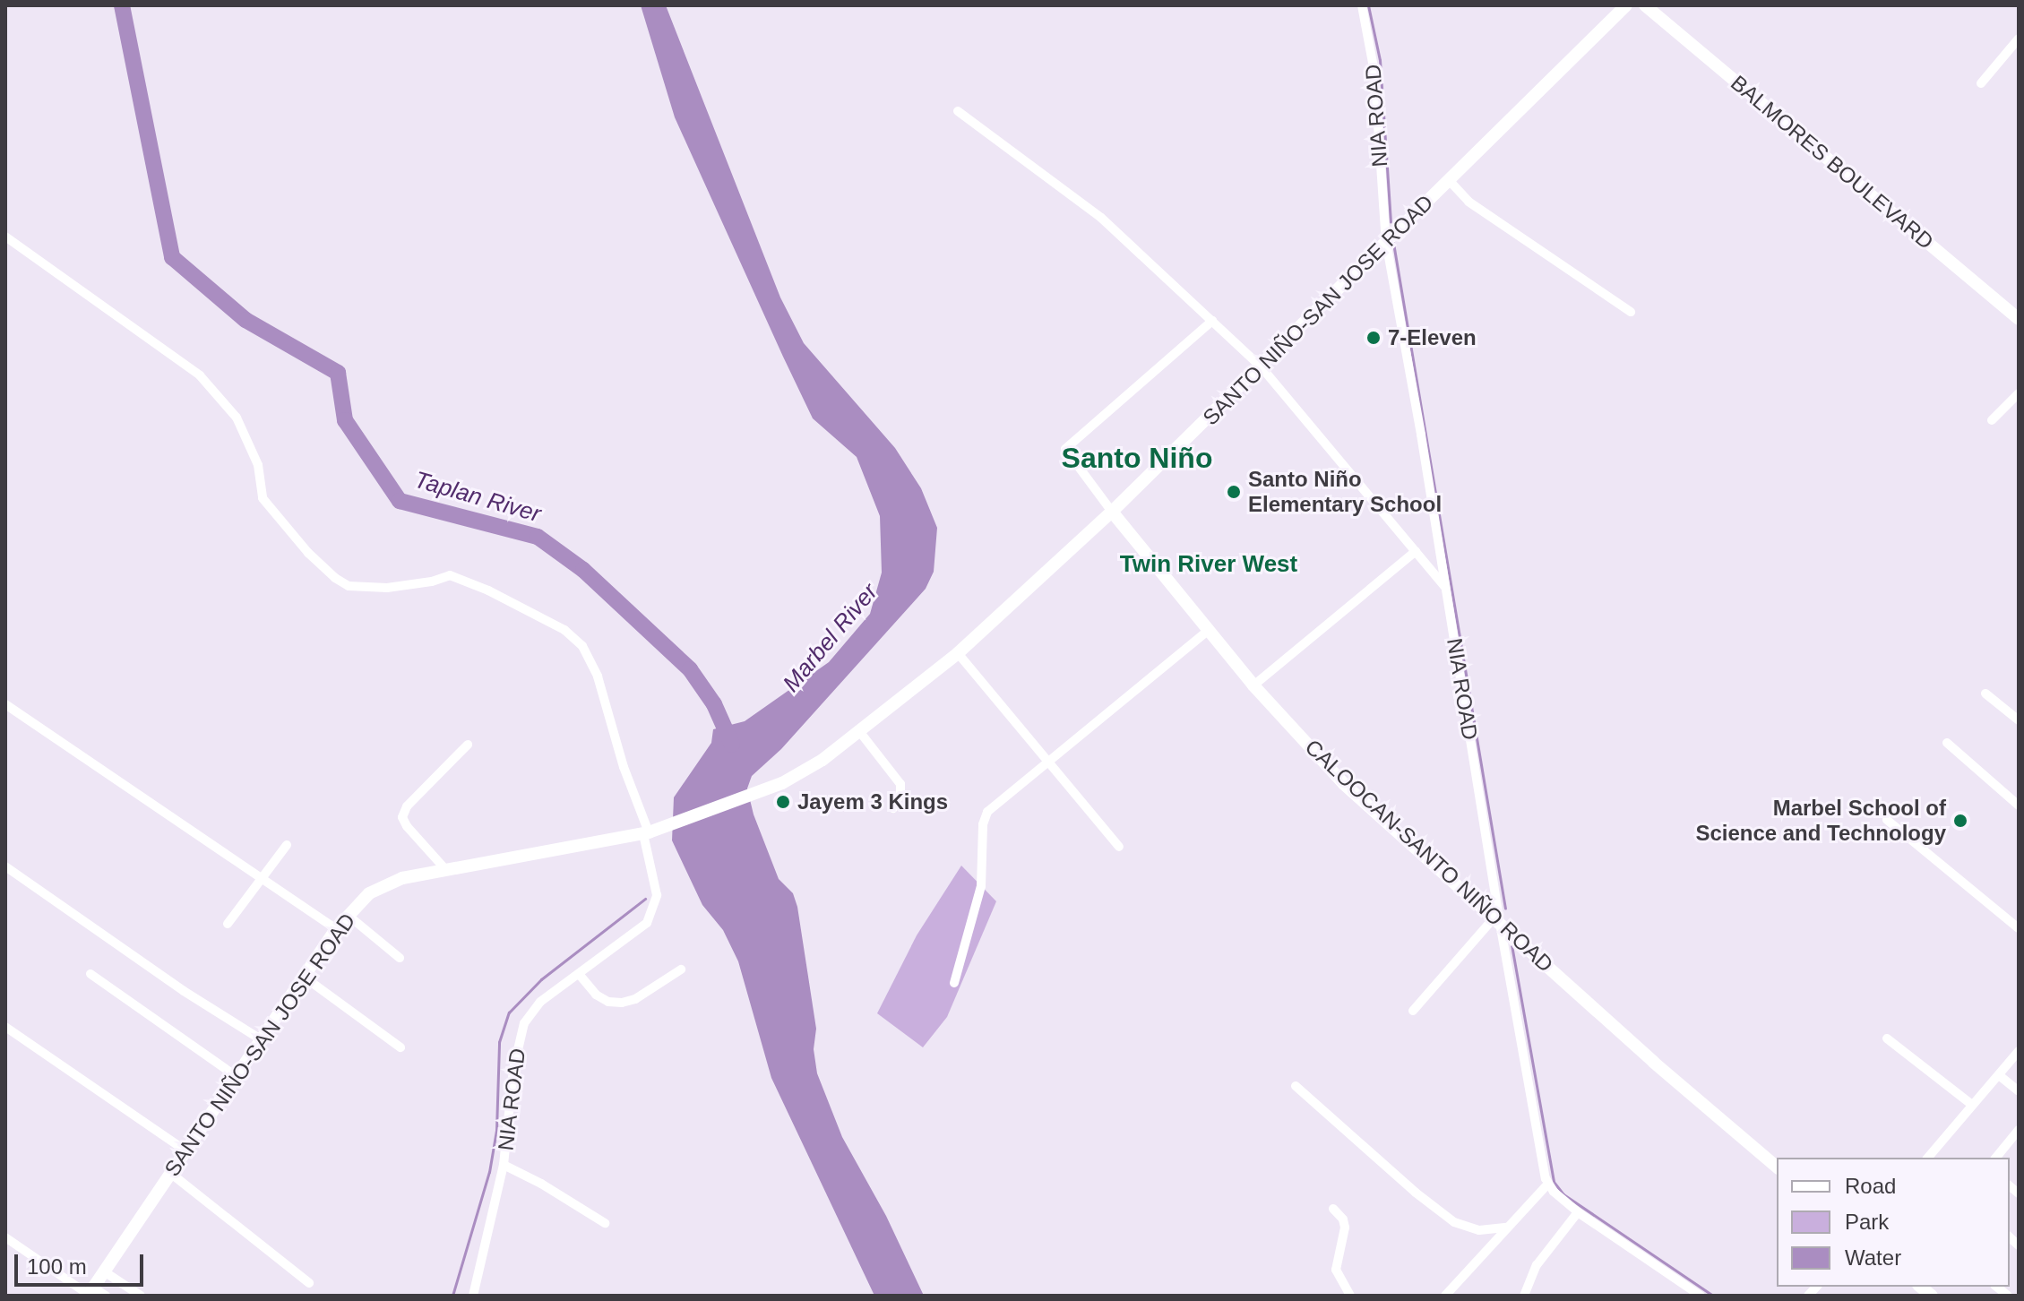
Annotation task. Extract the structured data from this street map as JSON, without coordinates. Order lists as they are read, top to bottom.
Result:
{
  "streets": {
    "main road": ["BALMORES BOULEVARD", "SANTO NIÑO-SAN JOSE ROAD", "CALOOCAN-SANTO NIÑO ROAD"],
    "street": ["NIA ROAD"]
  },
  "crossings": [
    ["NIA ROAD", "SANTO NIÑO-SAN JOSE ROAD"],
    ["NIA ROAD", "CALOOCAN-SANTO NIÑO ROAD"],
    ["SANTO NIÑO-SAN JOSE ROAD", "CALOOCAN-SANTO NIÑO ROAD"]
  ],
  "districts": ["Santo Niño", "Twin River West"],
  "water": ["Taplan River", "Marbel River"],
  "places": [
    "7-Eleven",
    "Santo Niño Elementary School",
    "Jayem 3 Kings",
    "Marbel School of Science and Technology"
  ],
  "legend": ["Road", "Park", "Water"],
  "scale_bar": "100 m"
}
